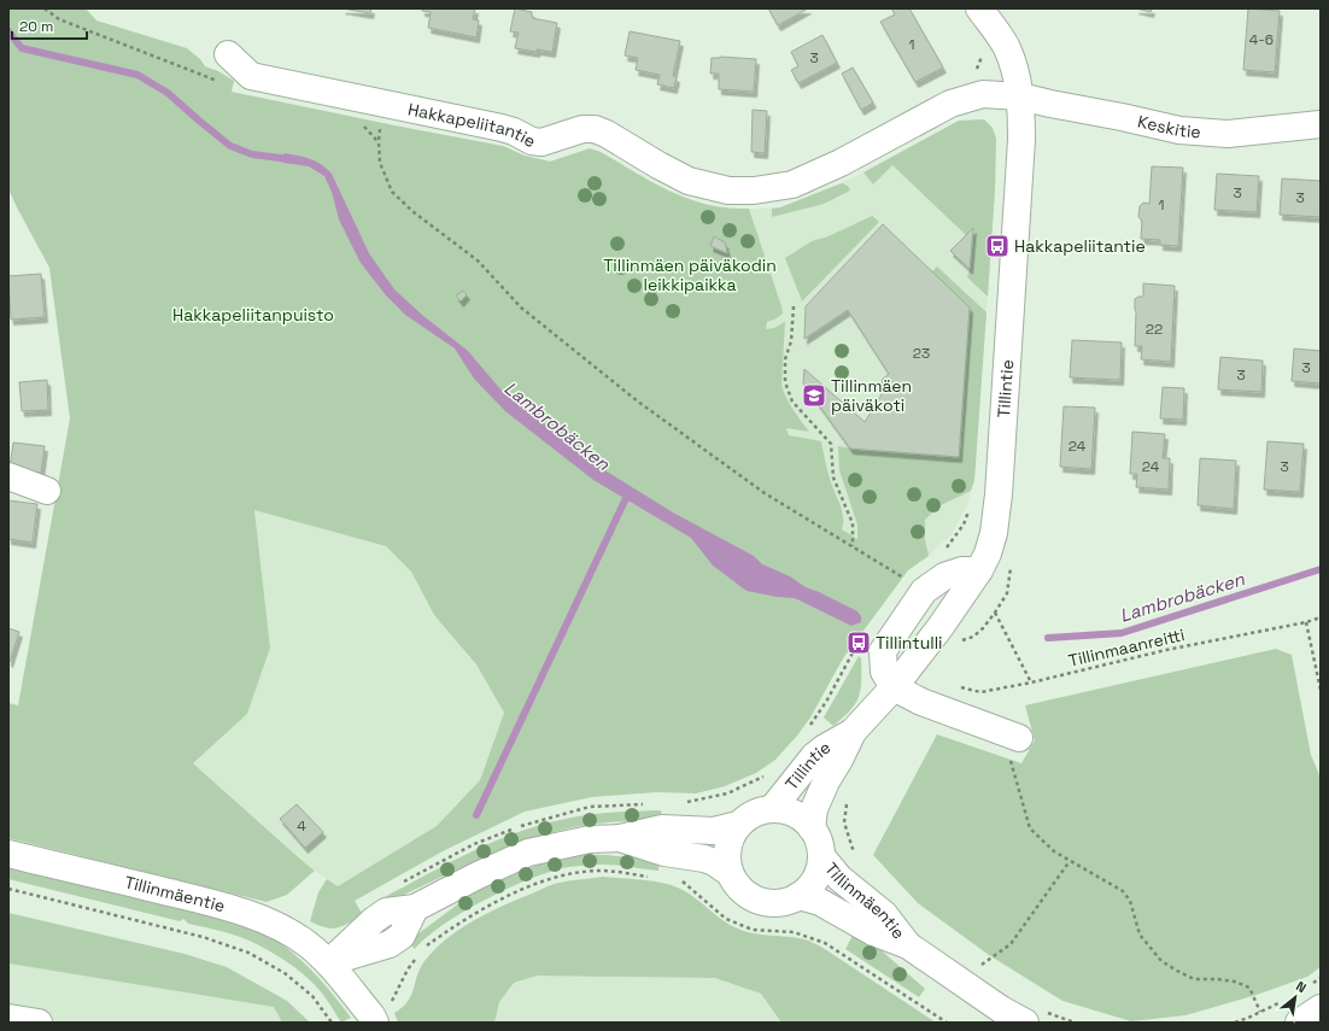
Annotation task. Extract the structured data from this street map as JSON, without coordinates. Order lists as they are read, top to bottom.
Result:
{
  "streets": {
    "street": [
      "Hakkapeliitantie",
      "Keskitie",
      "Tillintie",
      "Tillinmäentie"
    ],
    "path": ["Tillinmaanreitti"]
  },
  "crossings": [
    ["Hakkapeliitantie", "Keskitie"],
    ["Hakkapeliitantie", "Tillintie"],
    ["Keskitie", "Tillintie"],
    ["Tillintie", "Tillinmäentie"]
  ],
  "water": ["Lambrobäcken"],
  "parks": ["Tillinmäen päiväkodin leikkipaikka", "Hakkapeliitanpuisto"],
  "places": {
    "bus stop": ["Hakkapeliitantie", "Tillintulli"],
    "school or university": ["Tillinmäen päiväkoti"]
  },
  "house_numbers": [
    "4-6",
    "1",
    "3",
    "3",
    "3",
    "1",
    "22",
    "23",
    "3",
    "3",
    "24",
    "24",
    "3",
    "4"
  ],
  "scale_bar": "20 m",
  "north": "top right"
}
